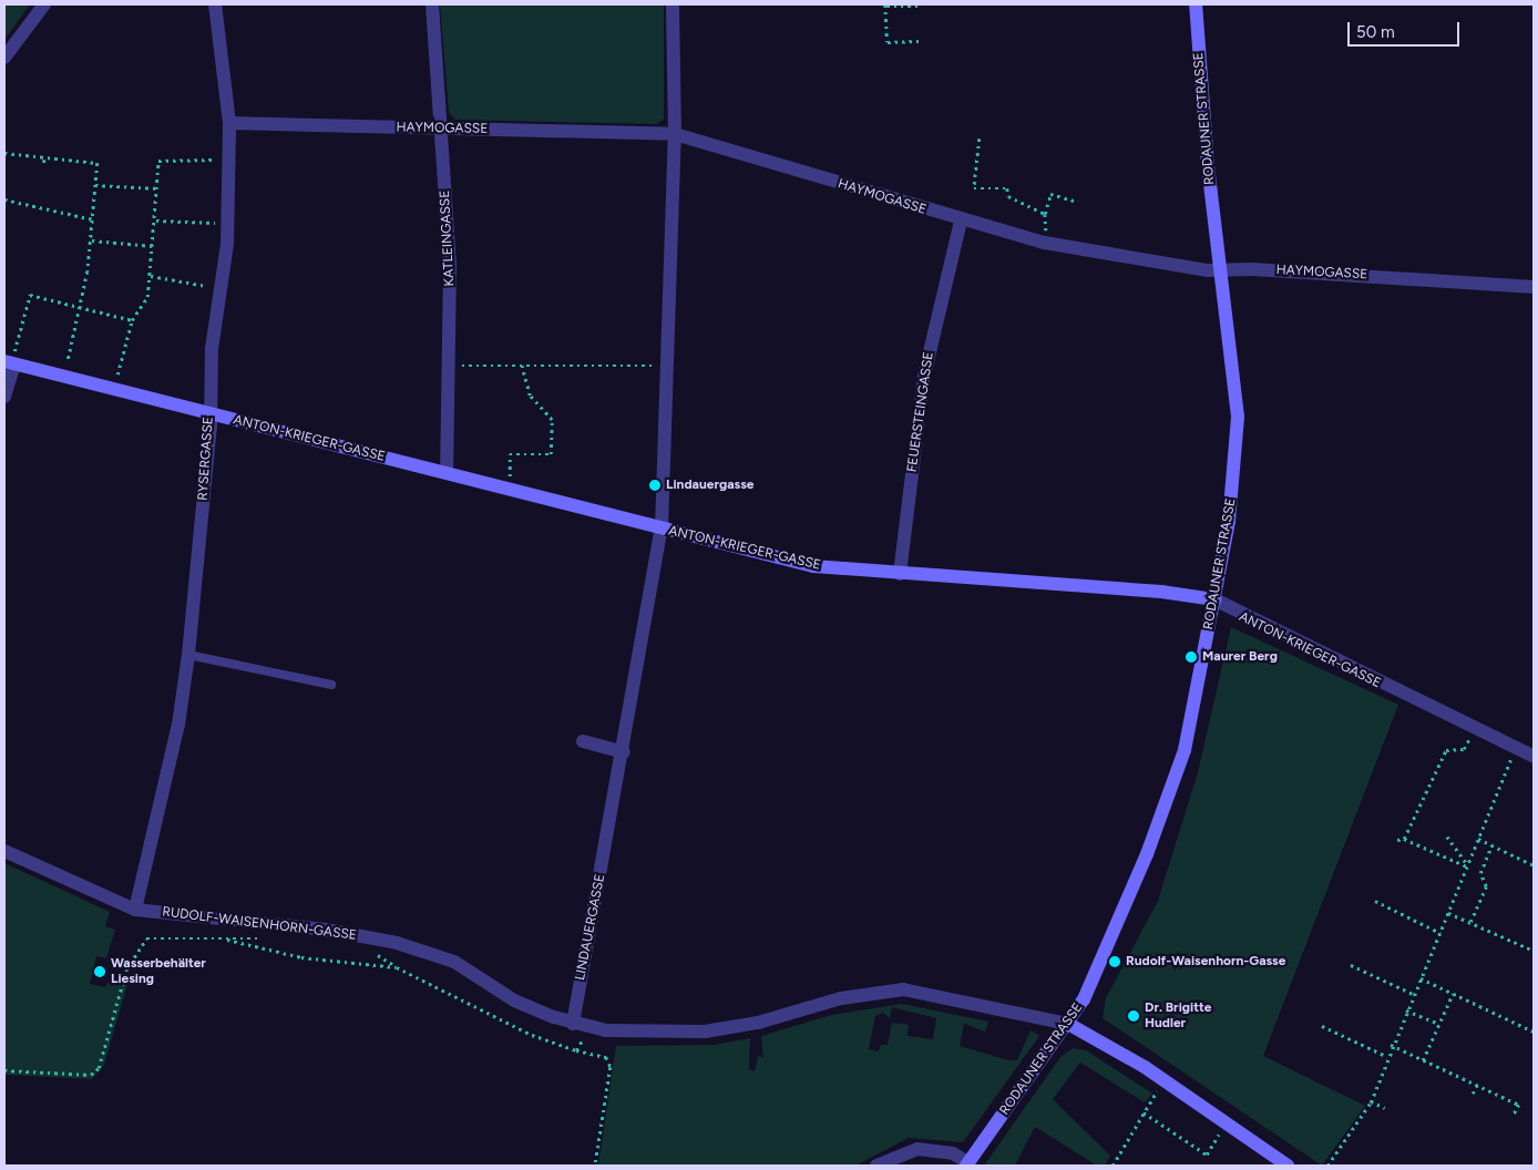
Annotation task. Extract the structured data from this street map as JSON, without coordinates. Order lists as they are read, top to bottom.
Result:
{
  "streets": {
    "street": [
      "RODAUNER STRASSE",
      "HAYMOGASSE",
      "KATLEINGASSE",
      "FEUERSTEINGASSE",
      "ANTON-KRIEGER-GASSE",
      "RYSERGASSE",
      "RUDOLF-WAISENHORN-GASSE",
      "LINDAUERGASSE"
    ]
  },
  "crossings": [
    ["RODAUNER STRASSE", "HAYMOGASSE"],
    ["RODAUNER STRASSE", "ANTON-KRIEGER-GASSE"],
    ["RODAUNER STRASSE", "RUDOLF-WAISENHORN-GASSE"],
    ["HAYMOGASSE", "KATLEINGASSE"],
    ["HAYMOGASSE", "FEUERSTEINGASSE"],
    ["HAYMOGASSE", "RYSERGASSE"],
    ["HAYMOGASSE", "LINDAUERGASSE"],
    ["KATLEINGASSE", "ANTON-KRIEGER-GASSE"],
    ["FEUERSTEINGASSE", "ANTON-KRIEGER-GASSE"],
    ["ANTON-KRIEGER-GASSE", "RYSERGASSE"],
    ["ANTON-KRIEGER-GASSE", "LINDAUERGASSE"],
    ["RYSERGASSE", "RUDOLF-WAISENHORN-GASSE"],
    ["RUDOLF-WAISENHORN-GASSE", "LINDAUERGASSE"]
  ],
  "places": [
    "Lindauergasse",
    "Maurer Berg",
    "Rudolf-Waisenhorn-Gasse",
    "Wasserbehälter Liesing",
    "Dr. Brigitte Hudler"
  ],
  "scale_bar": "50 m"
}
